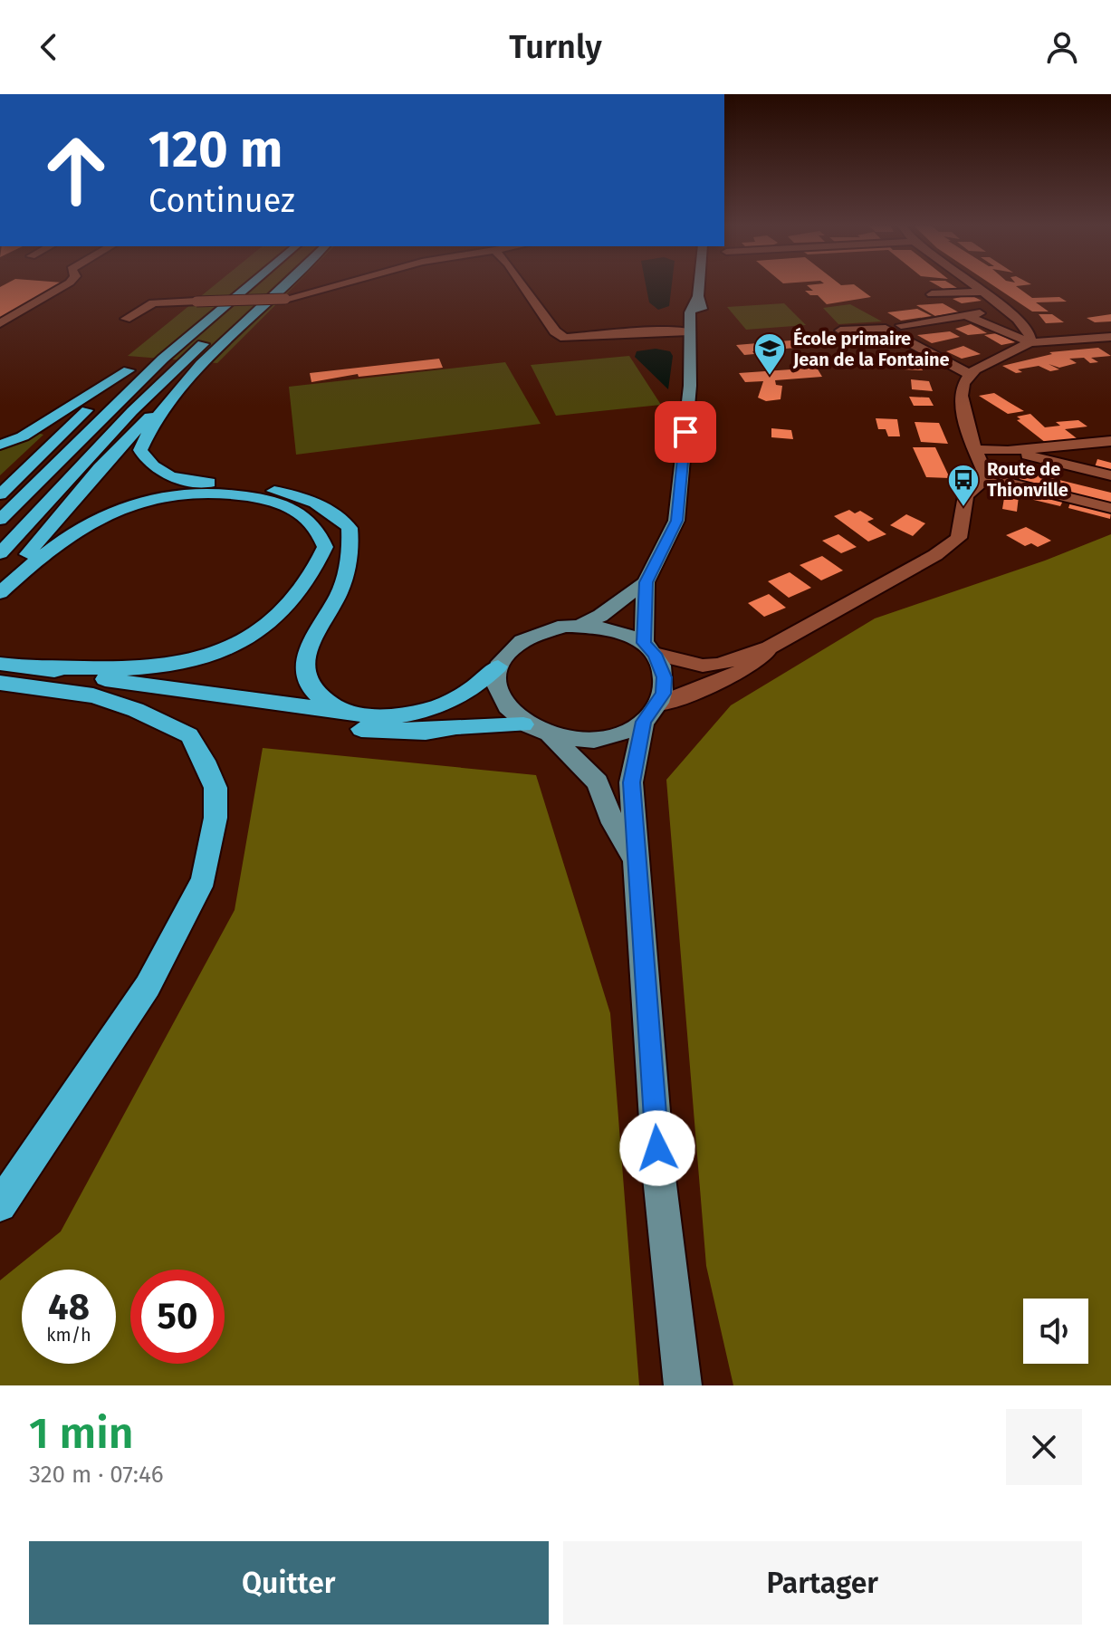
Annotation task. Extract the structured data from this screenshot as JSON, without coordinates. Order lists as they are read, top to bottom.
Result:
{
  "places": {
    "school or university": ["École primaire Jean de la Fontaine"],
    "bus stop": ["Route de Thionville"]
  },
  "page": {
    "header": "Turnly",
    "turn": ["120 m", "Continuez"],
    "speed": "48 km/h",
    "limit": "50",
    "heading": ["1 min", "320 m · 07:46"],
    "buttons": ["Quitter", "Partager"]
  }
}
